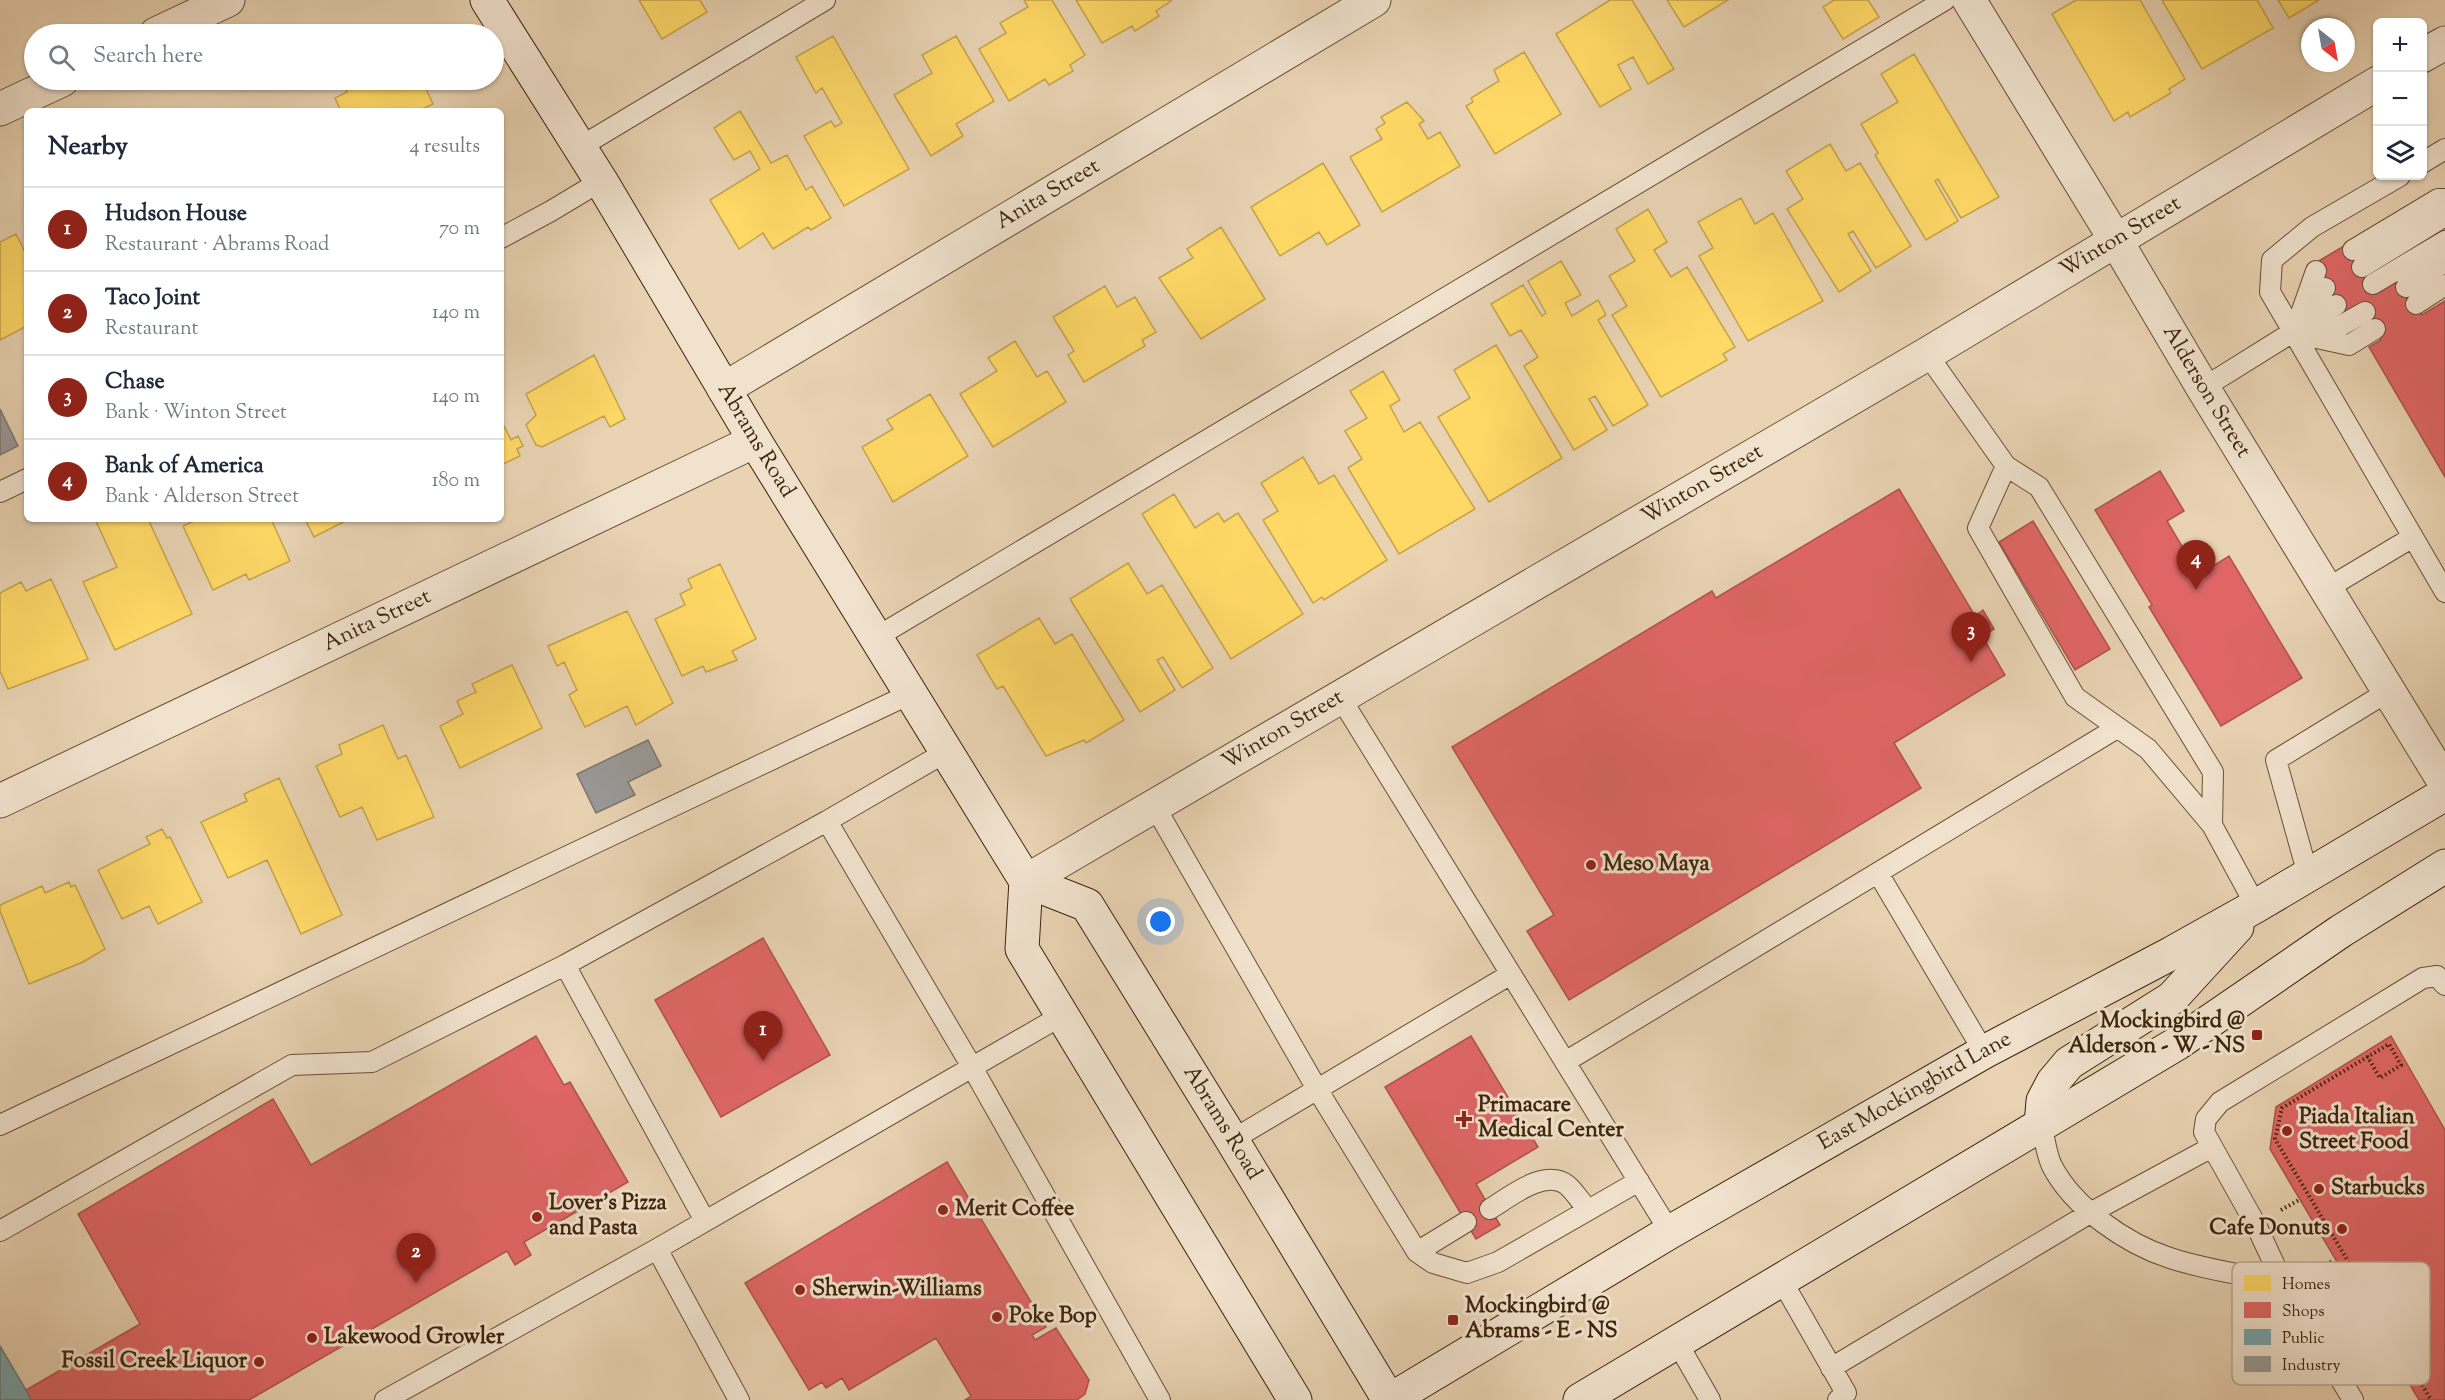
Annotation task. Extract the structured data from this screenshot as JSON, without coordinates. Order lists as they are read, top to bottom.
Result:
{
  "streets": {
    "main road": [
      "Anita Street",
      "Winton Street",
      "Alderson Street",
      "Abrams Road",
      "East Mockingbird Lane"
    ]
  },
  "crossings": [
    ["Anita Street", "Abrams Road"],
    ["Winton Street", "Alderson Street"],
    ["Winton Street", "Abrams Road"],
    ["Abrams Road", "East Mockingbird Lane"]
  ],
  "places": {
    "other": [
      "Meso Maya",
      "Piada Italian Street Food",
      "Starbucks",
      "Merit Coffee",
      "Lover's Pizza and Pasta",
      "Cafe Donuts",
      "Sherwin-Williams",
      "Poke Bop",
      "Lakewood Growler",
      "Fossil Creek Liquor"
    ],
    "transit": ["Mockingbird @ Alderson - W - NS", "Mockingbird @ Abrams - E - NS"],
    "health": ["Primacare Medical Center"]
  },
  "legend": [
    "Homes",
    "Shops",
    "Public",
    "Industry"
  ],
  "north": "bottom right",
  "page": {
    "map_buttons": ["+", "−"],
    "search": "Search here",
    "heading": ["Nearby", "4 results"],
    "list": [
      {
        "mark": "1",
        "name": "Hudson House",
        "note": "Restaurant · Abrams Road",
        "value": "70 m"
      },
      {
        "mark": "2",
        "name": "Taco Joint",
        "note": "Restaurant",
        "value": "140 m"
      },
      {
        "mark": "3",
        "name": "Chase",
        "note": "Bank · Winton Street",
        "value": "140 m"
      },
      {
        "mark": "4",
        "name": "Bank of America",
        "note": "Bank · Alderson Street",
        "value": "180 m"
      }
    ],
    "pins": [
      "4",
      "3",
      "1",
      "2"
    ]
  }
}
